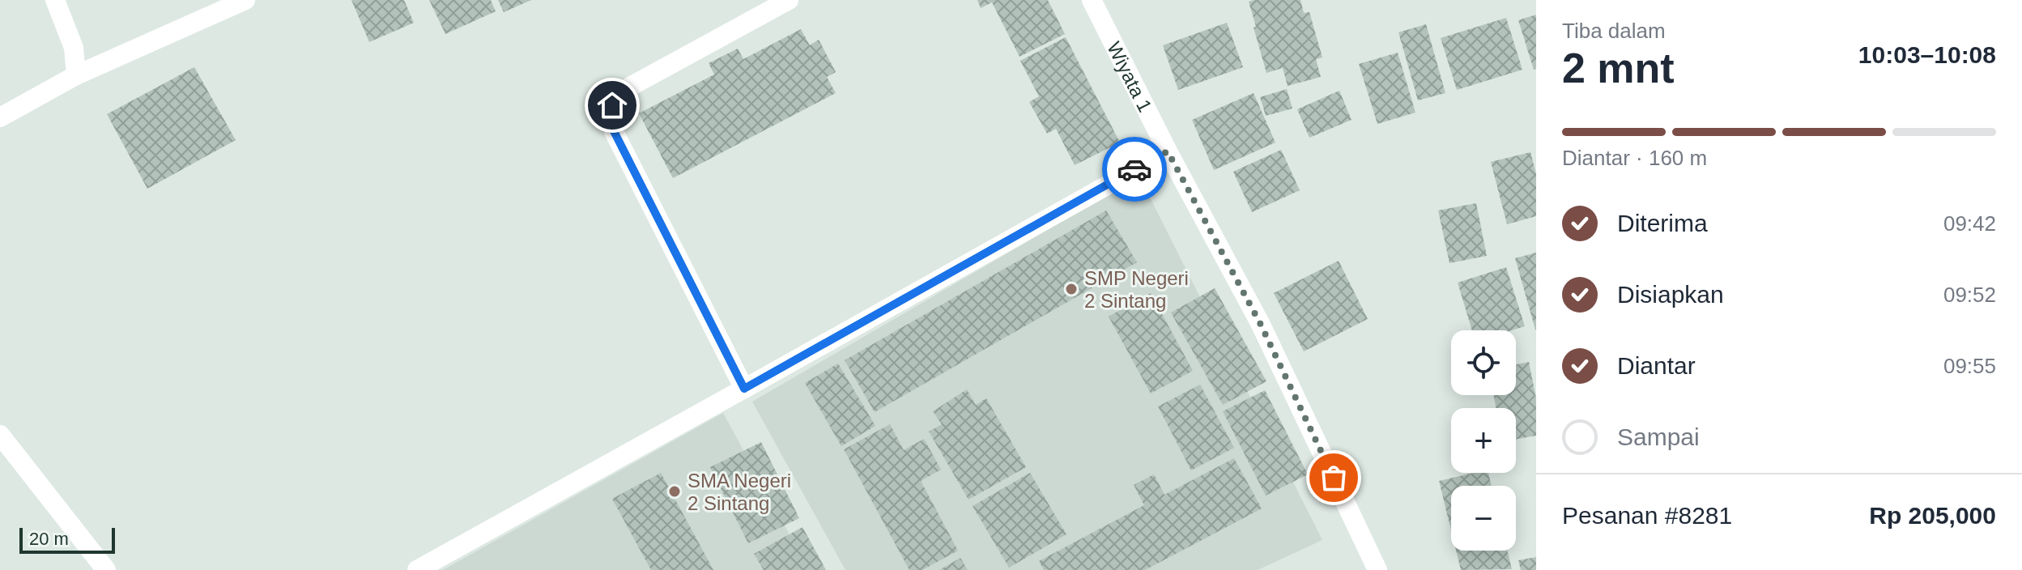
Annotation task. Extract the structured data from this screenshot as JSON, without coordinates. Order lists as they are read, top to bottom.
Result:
{
  "streets": {
    "street": ["Wiyata 1"]
  },
  "places": ["SMP Negeri 2 Sintang", "SMA Negeri 2 Sintang"],
  "scale_bar": "20 m",
  "page": {
    "heading": ["2 mnt", "Tiba dalam", "10:03–10:08"],
    "panel": ["Pesanan #8281", "Rp 205,000"],
    "bar": "Diantar · 160 m",
    "list": [
      ["Diterima", "09:42"],
      ["Disiapkan", "09:52"],
      ["Diantar", "09:55"],
      "Sampai"
    ],
    "map_buttons": ["+", "−"],
    "scale": "20 m"
  }
}
